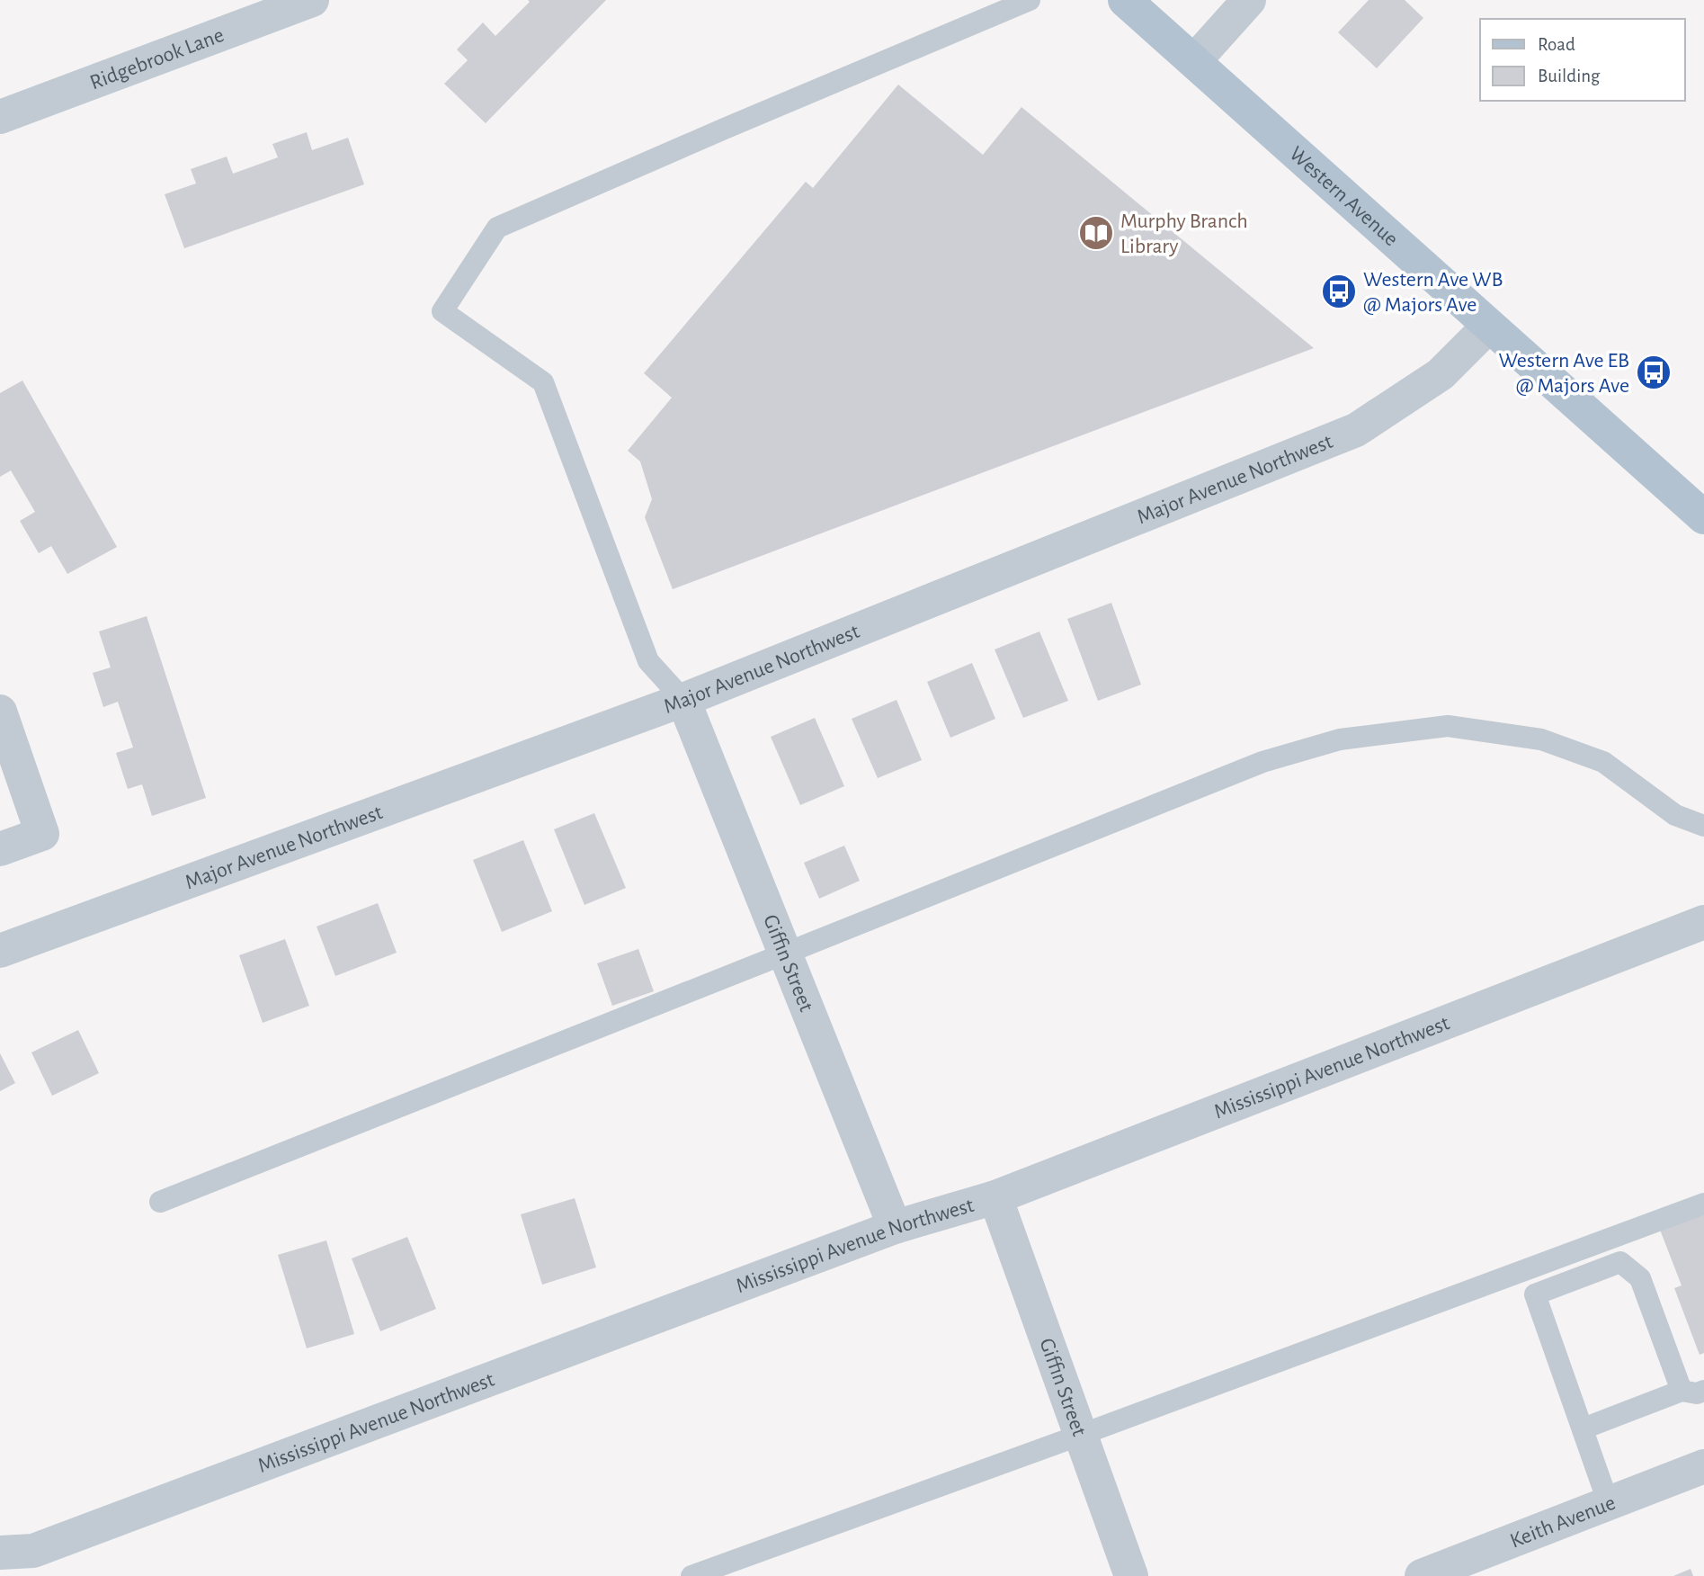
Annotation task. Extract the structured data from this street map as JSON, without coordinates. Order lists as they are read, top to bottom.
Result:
{
  "streets": {
    "main road": ["Western Avenue"],
    "street": [
      "Ridgebrook Lane",
      "Major Avenue Northwest",
      "Giffin Street",
      "Mississippi Avenue Northwest",
      "Keith Avenue"
    ]
  },
  "crossings": [
    ["Western Avenue", "Major Avenue Northwest"],
    ["Major Avenue Northwest", "Giffin Street"],
    ["Giffin Street", "Mississippi Avenue Northwest"]
  ],
  "places": {
    "library": ["Murphy Branch Library"],
    "bus stop": ["Western Ave WB @ Majors Ave", "Western Ave EB @ Majors Ave"]
  },
  "legend": ["Road", "Building"]
}
